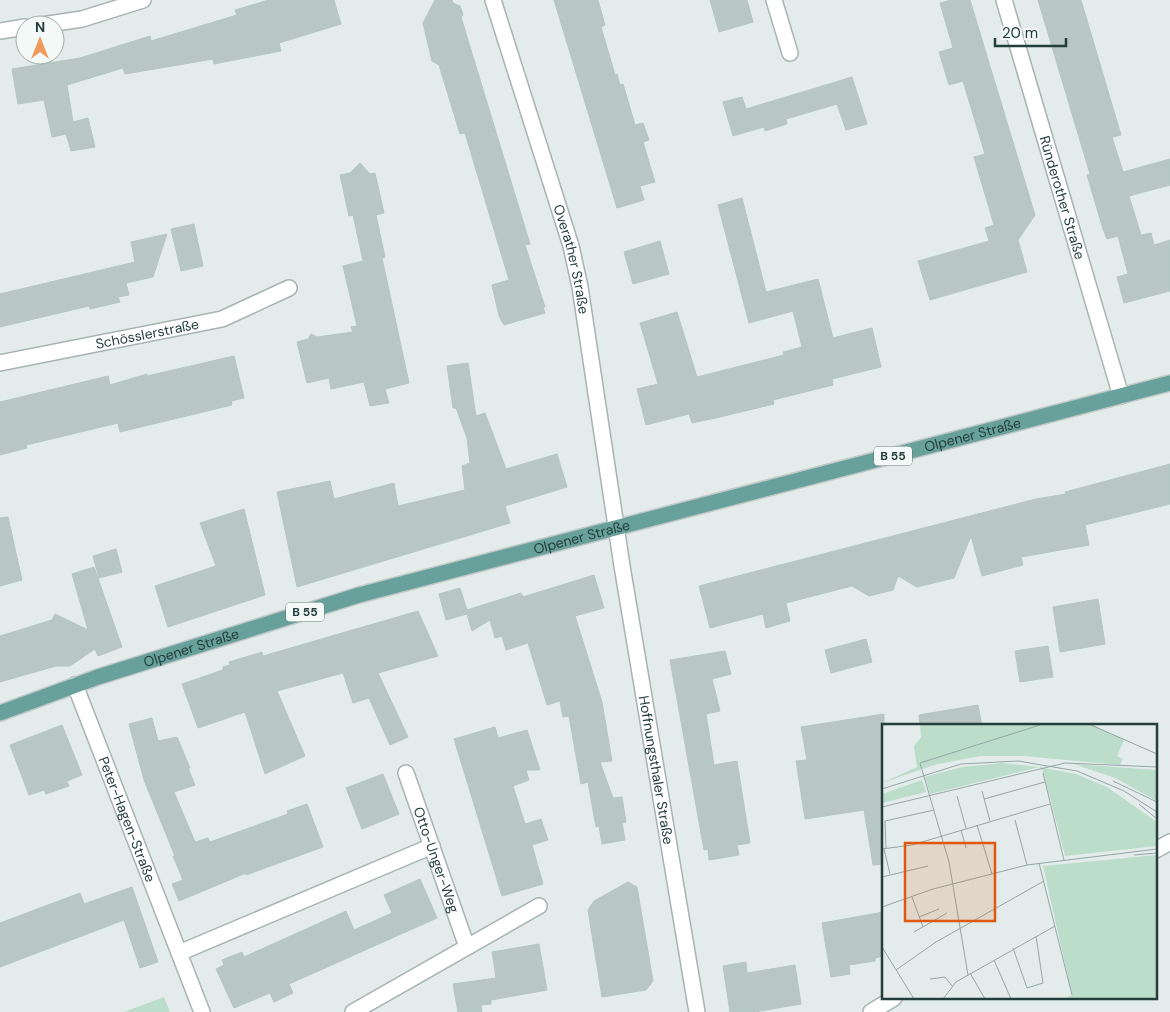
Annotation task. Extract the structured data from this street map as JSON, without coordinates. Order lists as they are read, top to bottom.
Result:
{
  "streets": {
    "main road": ["Olpener Straße", "B 55"],
    "street": [
      "Ründerother Straße",
      "Overather Straße",
      "Schösslerstraße",
      "Hoffnungsthaler Straße",
      "Peter-Hagen-Straße",
      "Otto-Unger-Weg"
    ]
  },
  "crossings": [
    ["Ründerother Straße", "Olpener Straße"],
    ["Overather Straße", "Olpener Straße"],
    ["Overather Straße", "Hoffnungsthaler Straße"],
    ["Olpener Straße", "Hoffnungsthaler Straße"],
    ["Olpener Straße", "Peter-Hagen-Straße"]
  ],
  "scale_bar": "20 m",
  "north": "top"
}
